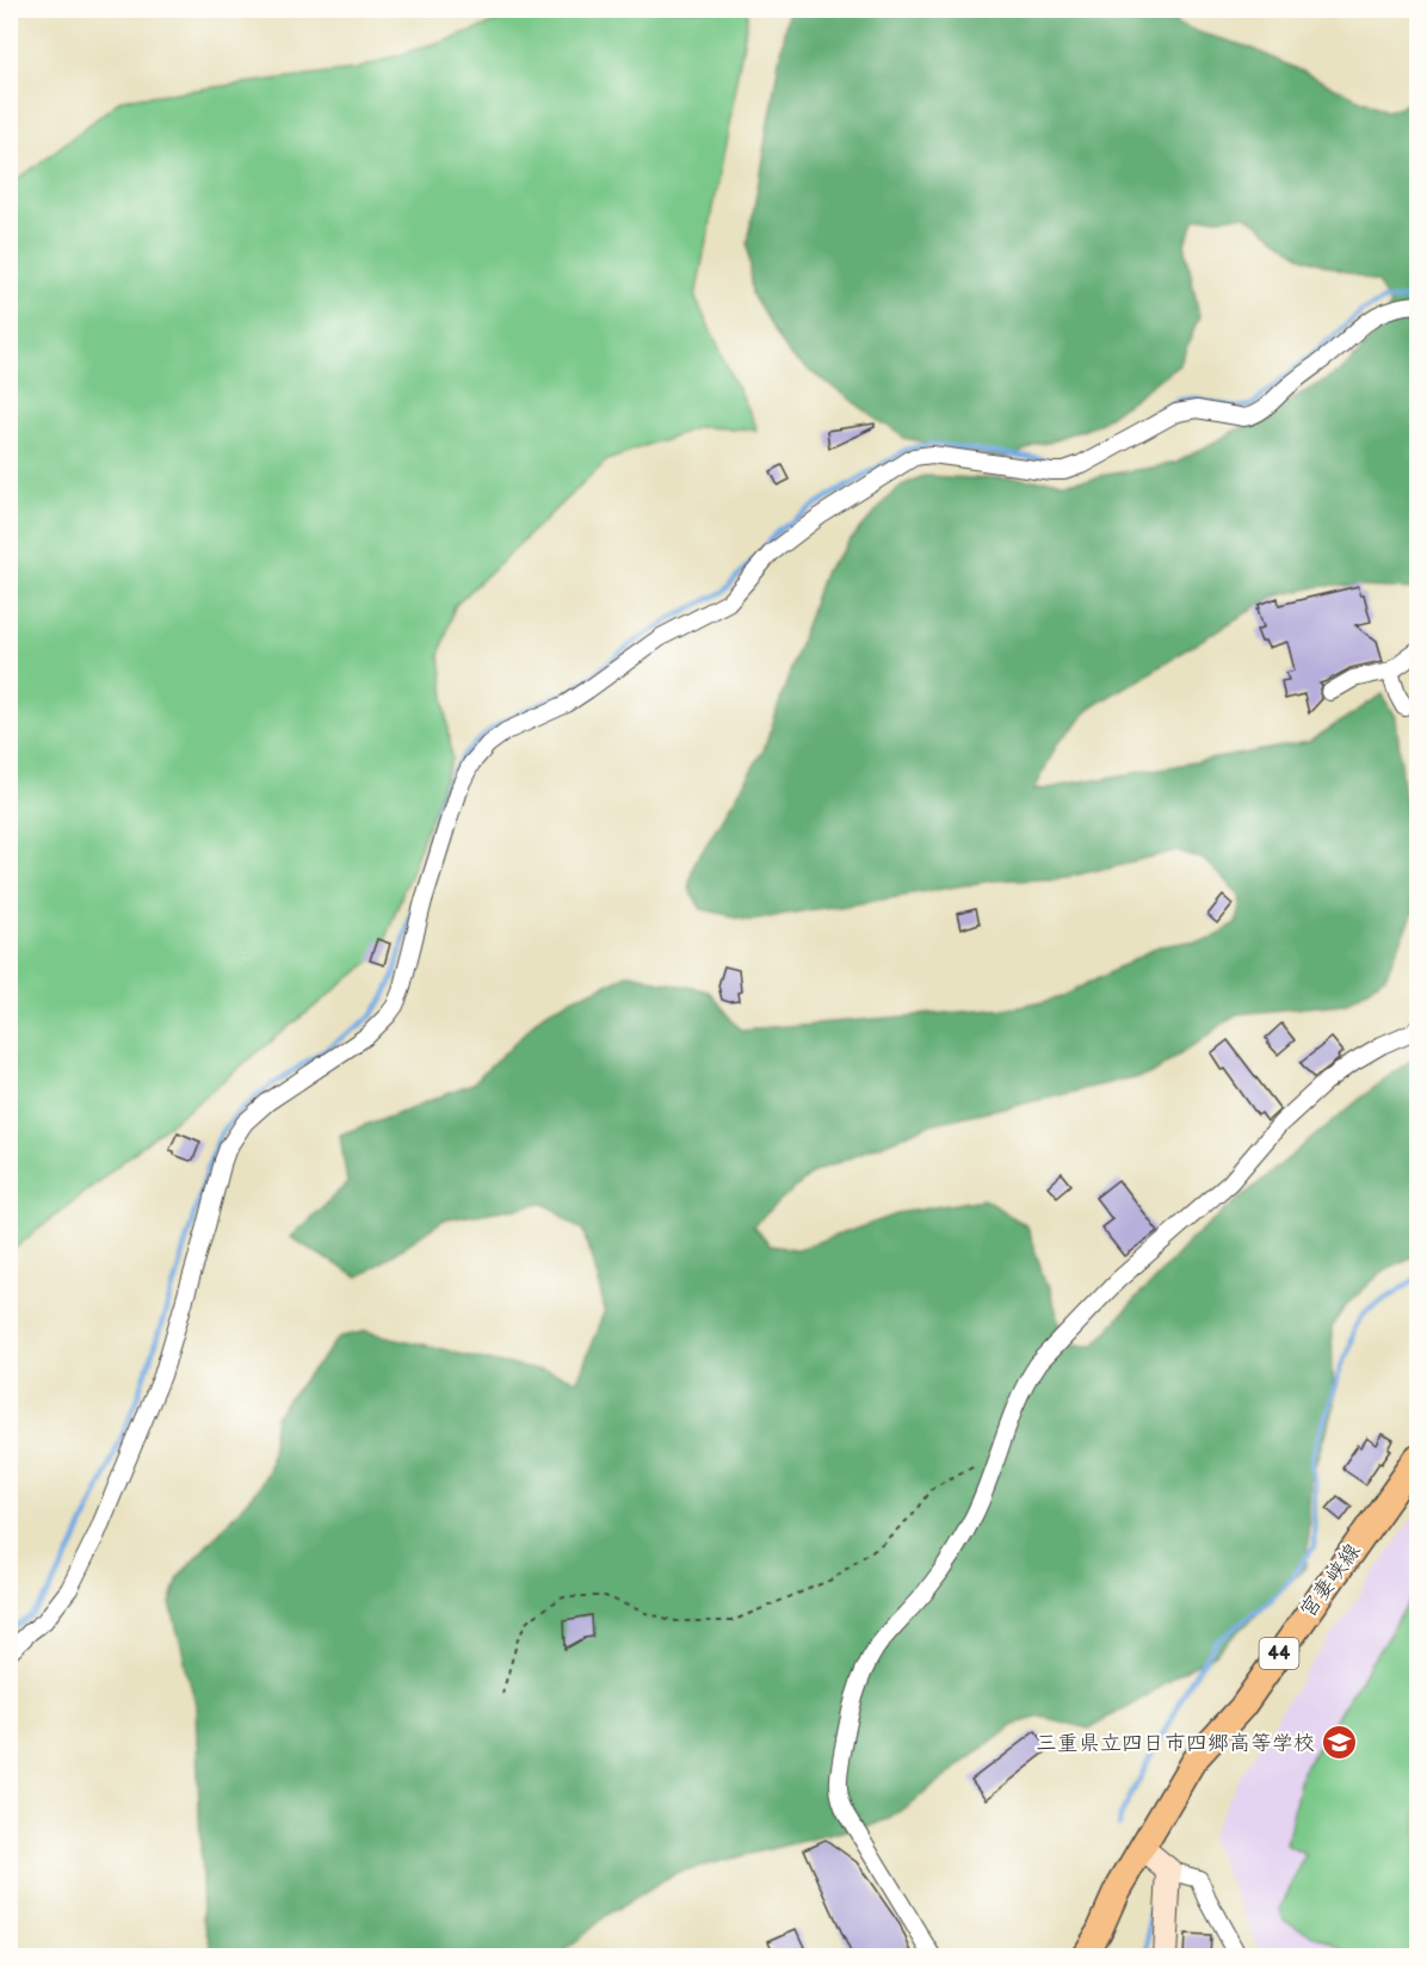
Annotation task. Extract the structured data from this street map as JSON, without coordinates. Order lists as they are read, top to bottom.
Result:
{
  "streets": {
    "main road": ["宮妻峡線", "44"]
  },
  "places": {
    "school or university": ["三重県立四日市四郷高等学校"]
  }
}
